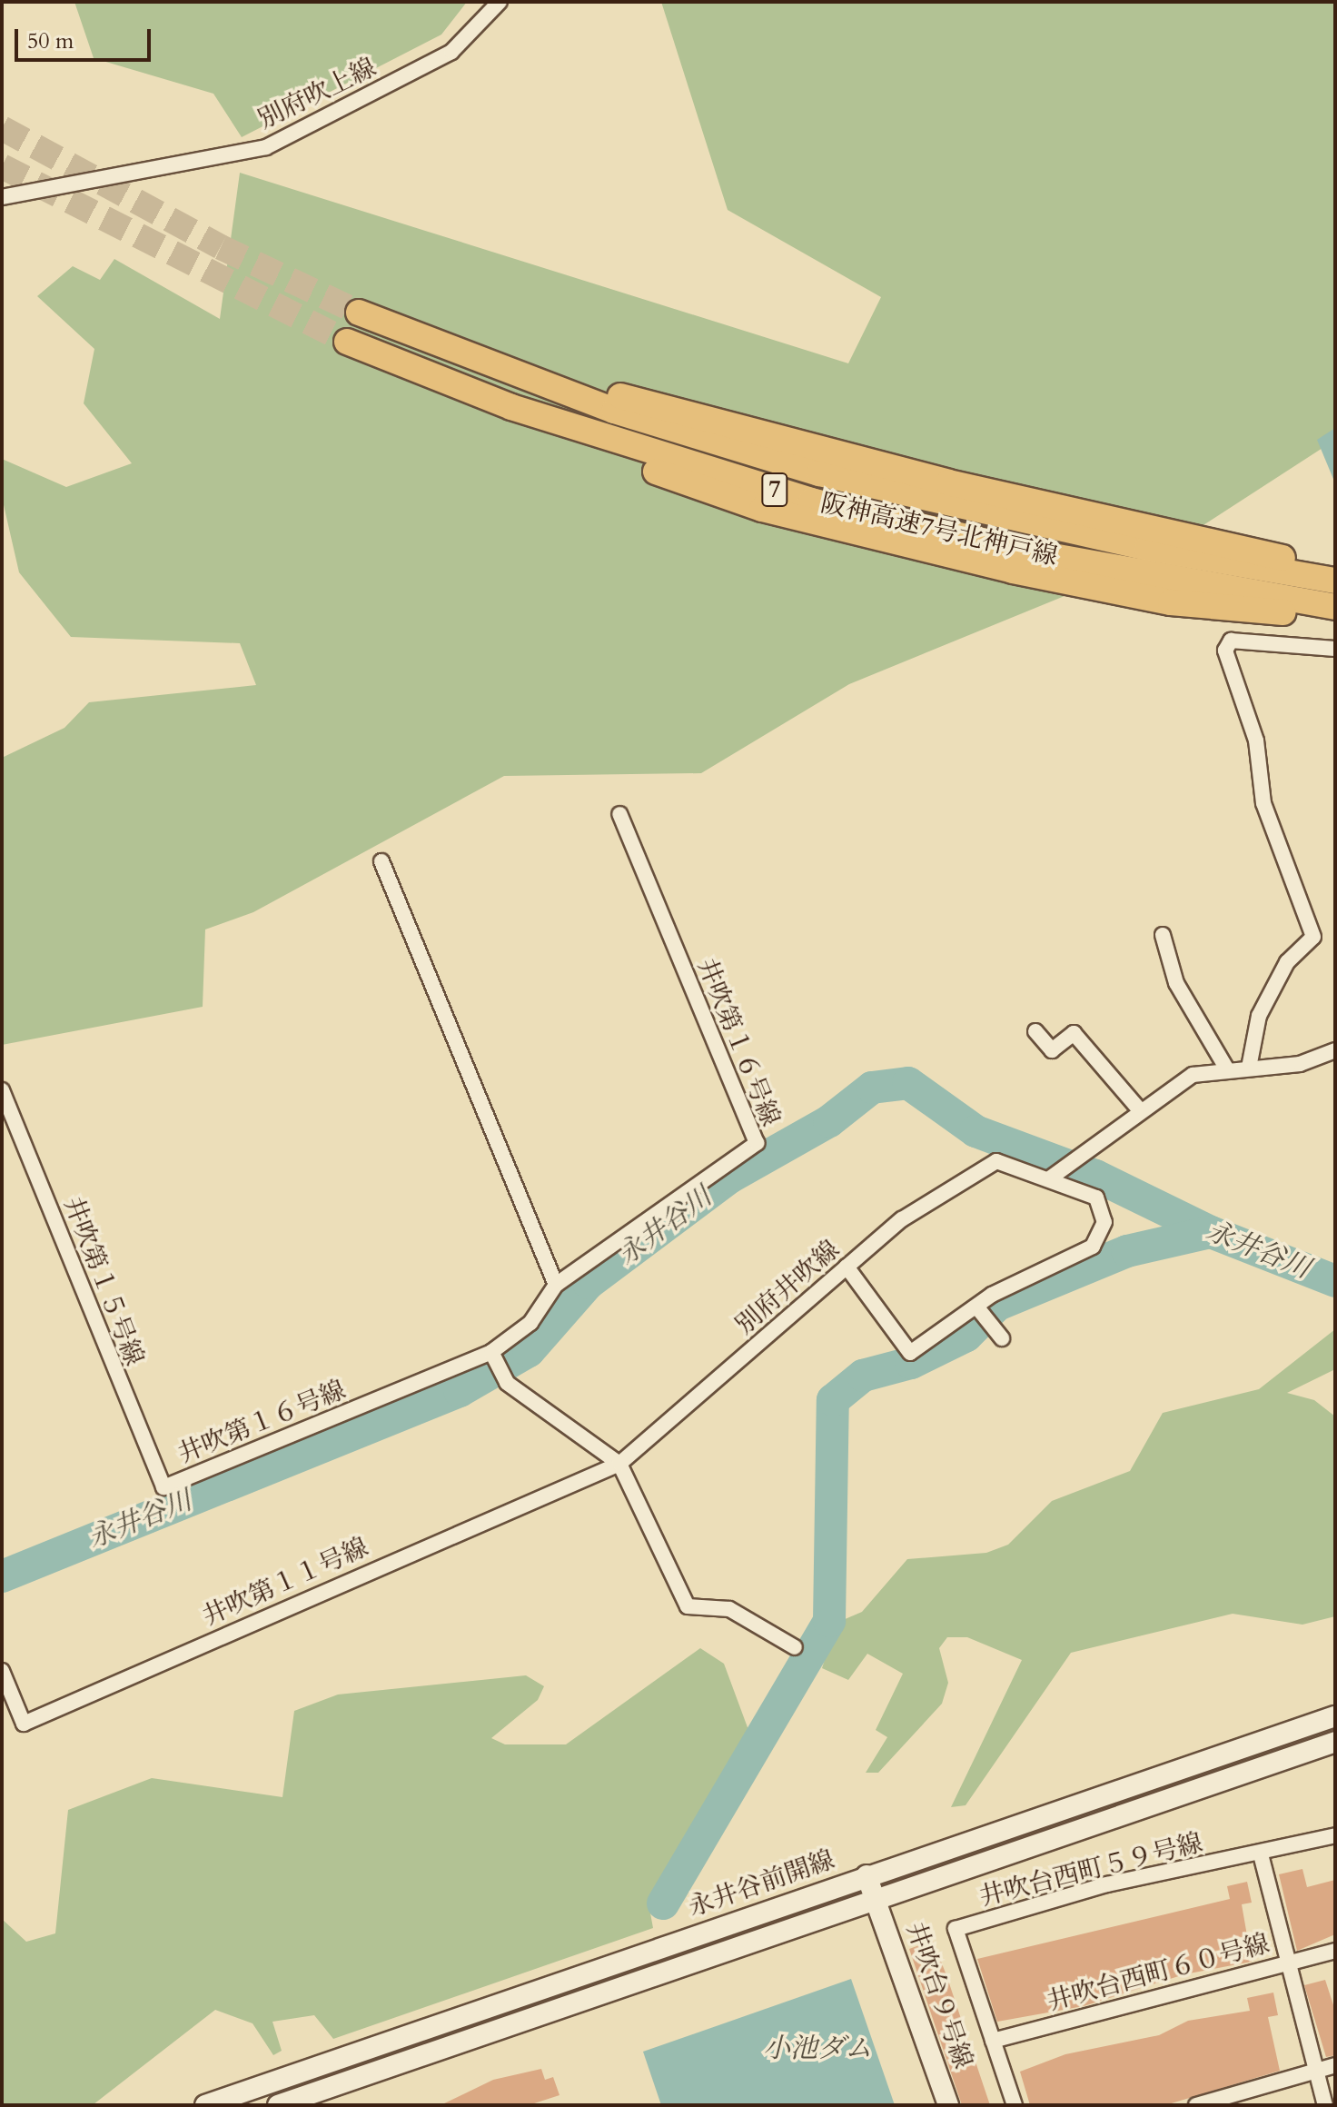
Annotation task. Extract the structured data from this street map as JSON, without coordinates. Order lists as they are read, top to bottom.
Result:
{
  "streets": {
    "highway": ["7", "阪神高速7号北神戸線"],
    "street": [
      "別府吹上線",
      "井吹第１６号線",
      "井吹第１５号線",
      "別府井吹線",
      "井吹第１１号線",
      "井吹台西町５９号線",
      "永井谷前開線",
      "井吹台西町６０号線",
      "井吹台９号線"
    ]
  },
  "crossings": [
    ["井吹第１６号線", "井吹第１５号線"],
    ["別府井吹線", "井吹第１１号線"],
    ["井吹台西町５９号線", "井吹台西町６０号線"],
    ["永井谷前開線", "井吹台９号線"]
  ],
  "water": ["永井谷川", "小池ダム"],
  "scale_bar": "50 m"
}
